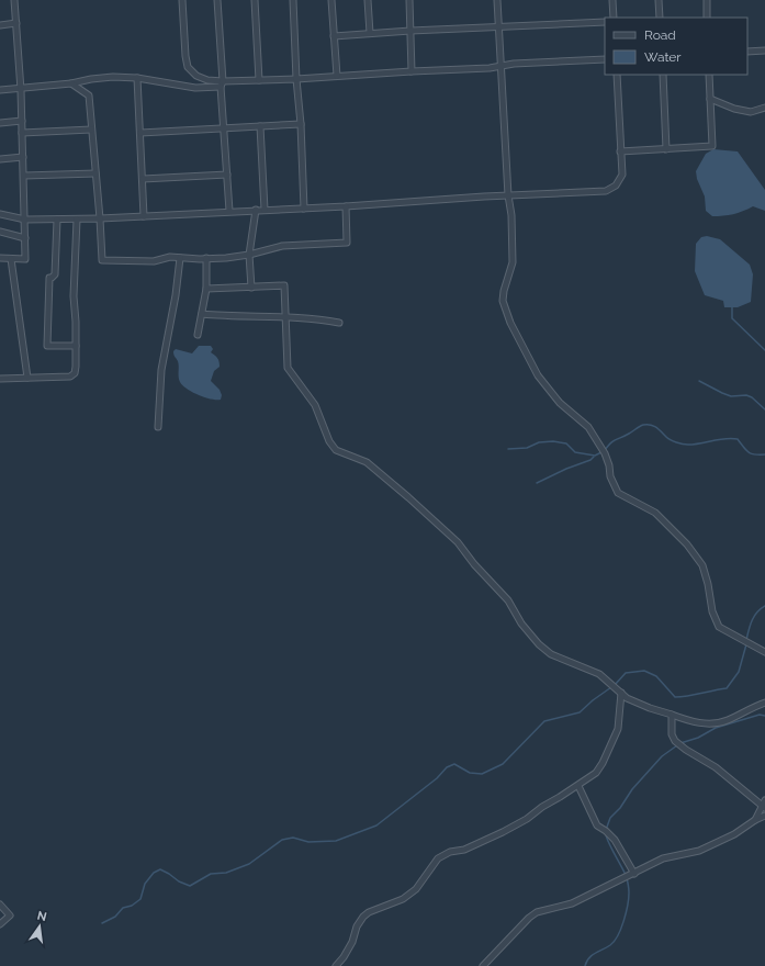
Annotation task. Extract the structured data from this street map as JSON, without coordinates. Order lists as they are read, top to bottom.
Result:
{
  "legend": ["Road", "Water"],
  "north": "top"
}
